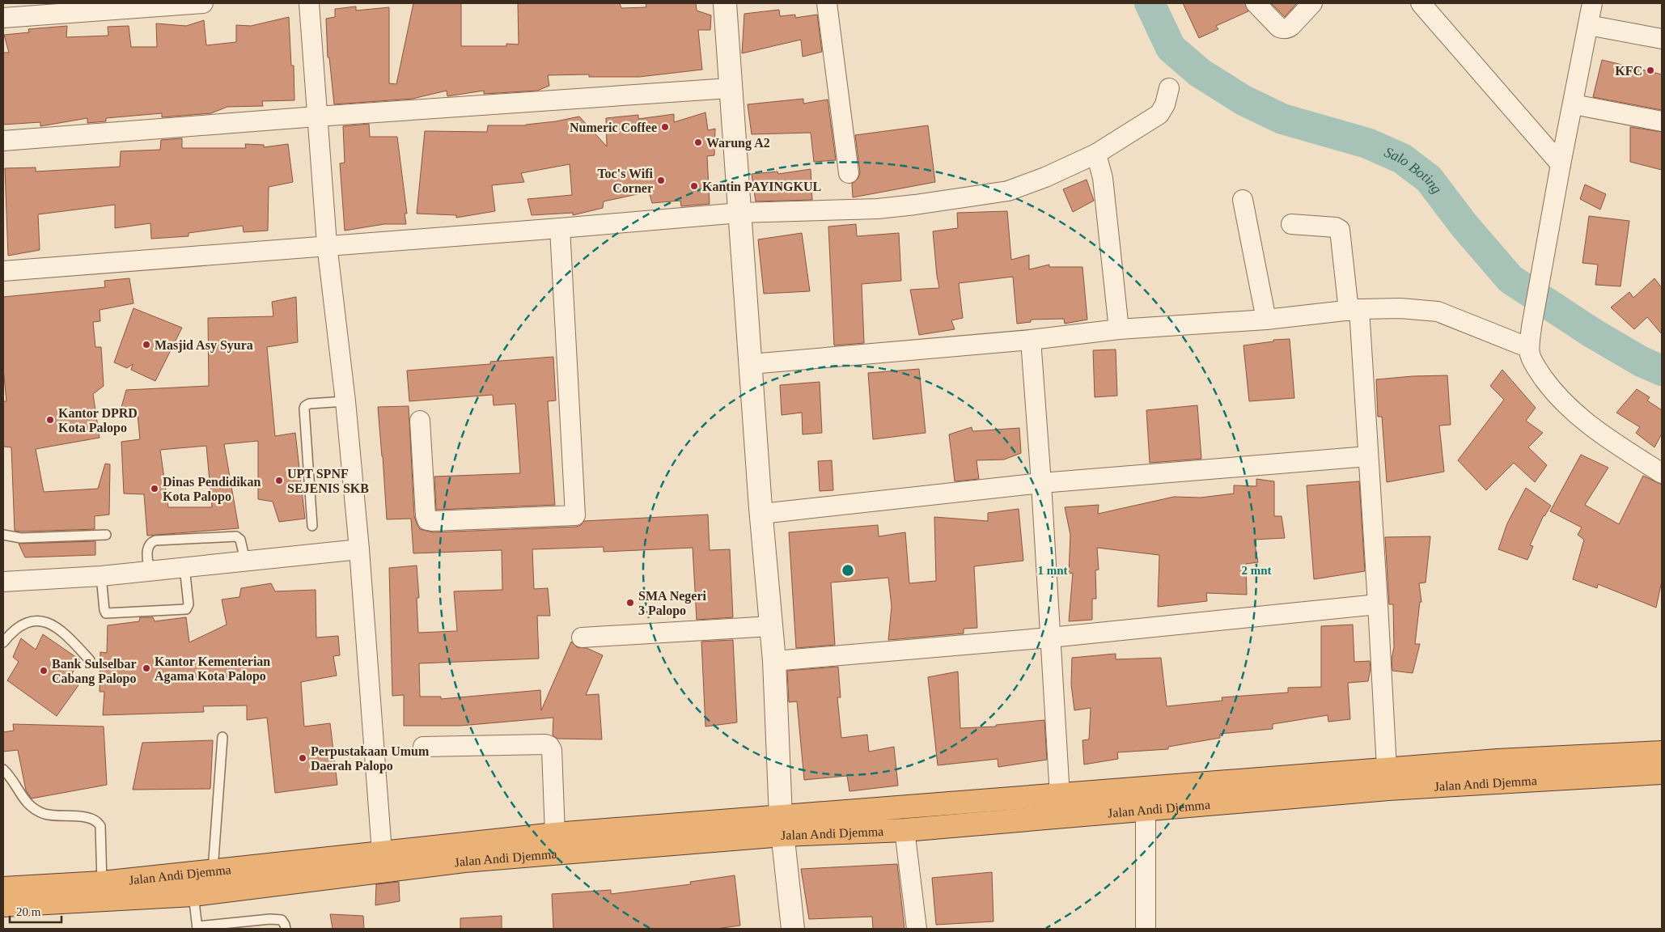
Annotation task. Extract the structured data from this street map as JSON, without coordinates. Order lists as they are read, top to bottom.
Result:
{
  "streets": {
    "highway": ["Jalan Andi Djemma"]
  },
  "water": ["Salo Boting"],
  "places": [
    "KFC",
    "Numeric Coffee",
    "Warung A2",
    "Toc's Wifi Corner",
    "Kantin PAYINGKUL",
    "Masjid Asy Syura",
    "Kantor DPRD Kota Palopo",
    "UPT SPNF SEJENIS SKB",
    "Dinas Pendidikan Kota Palopo",
    "SMA Negeri 3 Palopo",
    "Kantor Kementerian Agama Kota Palopo",
    "Bank Sulselbar Cabang Palopo",
    "Perpustakaan Umum Daerah Palopo"
  ],
  "scale_bar": "20 m",
  "rings": ["1 mnt", "2 mnt"]
}
